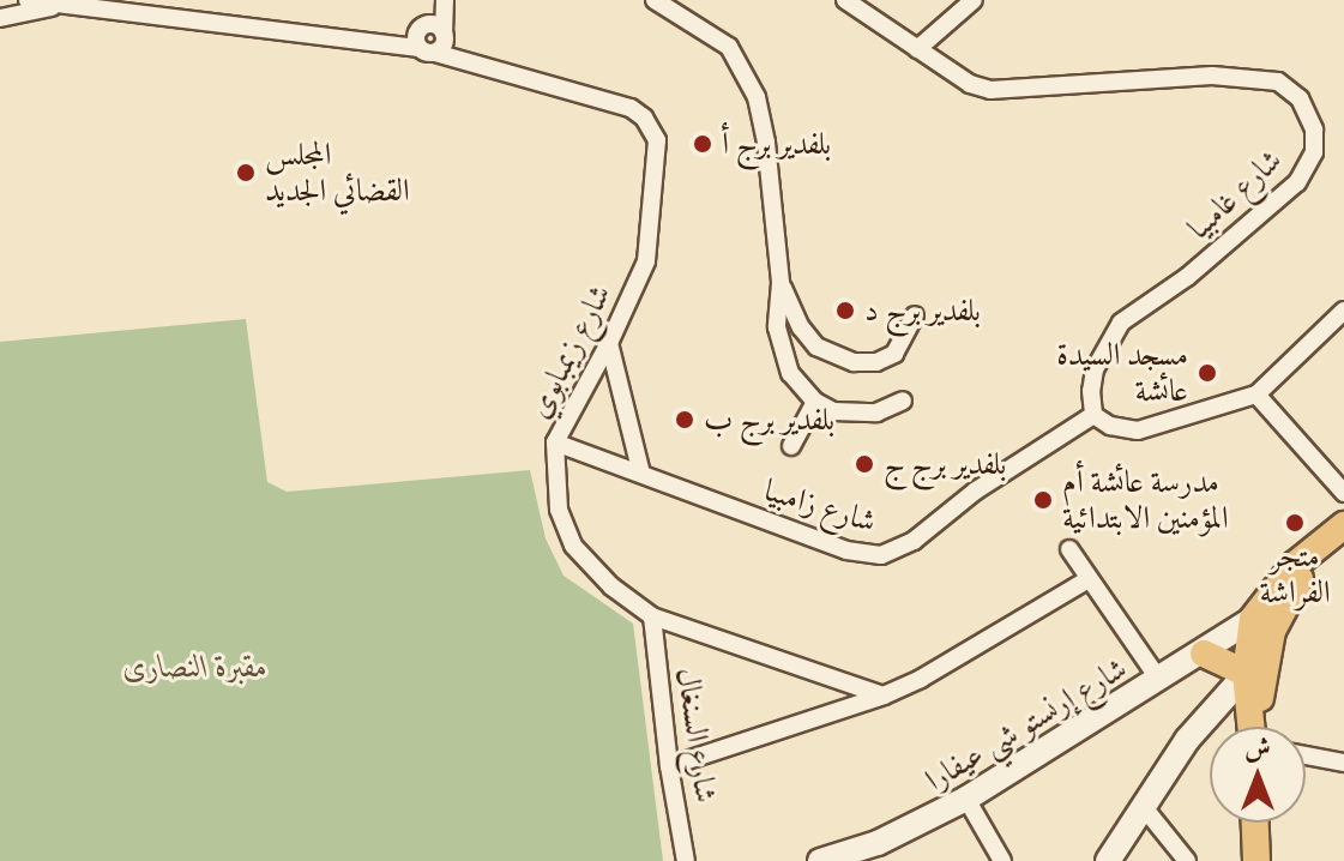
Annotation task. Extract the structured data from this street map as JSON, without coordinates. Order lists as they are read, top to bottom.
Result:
{
  "streets": {
    "main road": ["شارع إرنستو شي عيفارا"],
    "street": [
      "شارع غامبيا",
      "شارع زيمبابوي",
      "شارع زامبيا",
      "شارع السنغال"
    ]
  },
  "crossings": [
    ["شارع غامبيا", "شارع زامبيا"],
    ["شارع زيمبابوي", "شارع زامبيا"],
    ["شارع زيمبابوي", "شارع السنغال"]
  ],
  "parks": ["مقبرة النصارى"],
  "places": [
    "بلفدير برج أ",
    "المجلس القضائي الجديد",
    "بلفدير برج د",
    "مسجد السيدة عائشة",
    "بلفدير برج ب",
    "بلفدير برج ج",
    "مدرسة عائشة أم المؤمنين الابتدائية",
    "متجر الفراشة"
  ],
  "north": "top"
}
